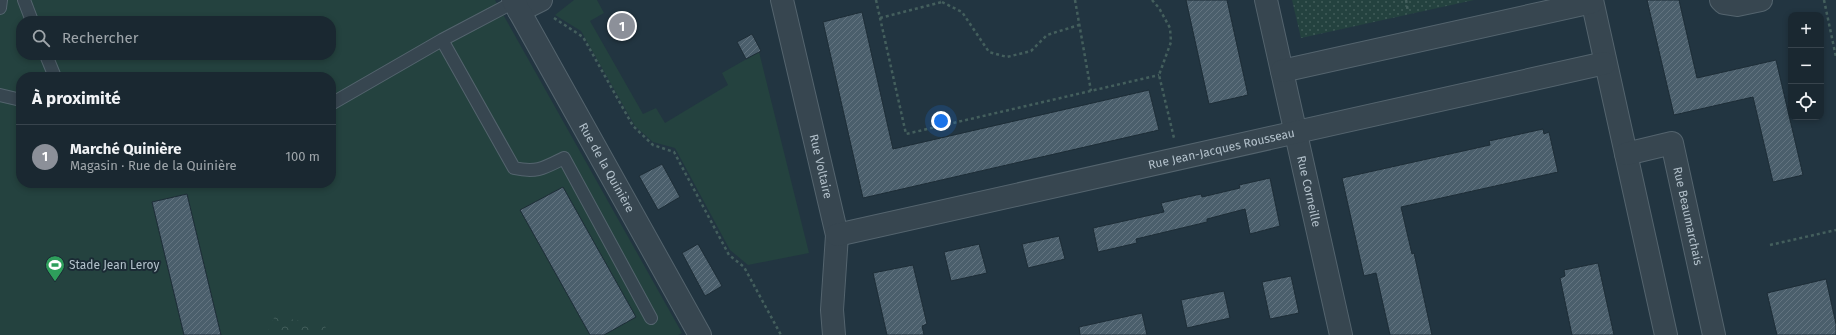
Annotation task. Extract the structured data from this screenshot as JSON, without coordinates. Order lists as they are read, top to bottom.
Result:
{
  "streets": {
    "street": [
      "Rue Jean-Jacques Rousseau",
      "Rue Voltaire",
      "Rue de la Quinière",
      "Rue Corneille",
      "Rue Beaumarchais"
    ]
  },
  "crossings": [
    ["Rue Jean-Jacques Rousseau", "Rue Voltaire"],
    ["Rue Jean-Jacques Rousseau", "Rue Corneille"]
  ],
  "places": {
    "sports": ["Stade Jean Leroy"]
  },
  "page": {
    "pins": "1",
    "map_buttons": ["+", "−"],
    "search": "Rechercher",
    "heading": "À proximité",
    "list": [
      {
        "mark": "1",
        "name": "Marché Quinière",
        "note": "Magasin · Rue de la Quinière",
        "value": "100 m"
      }
    ]
  }
}
